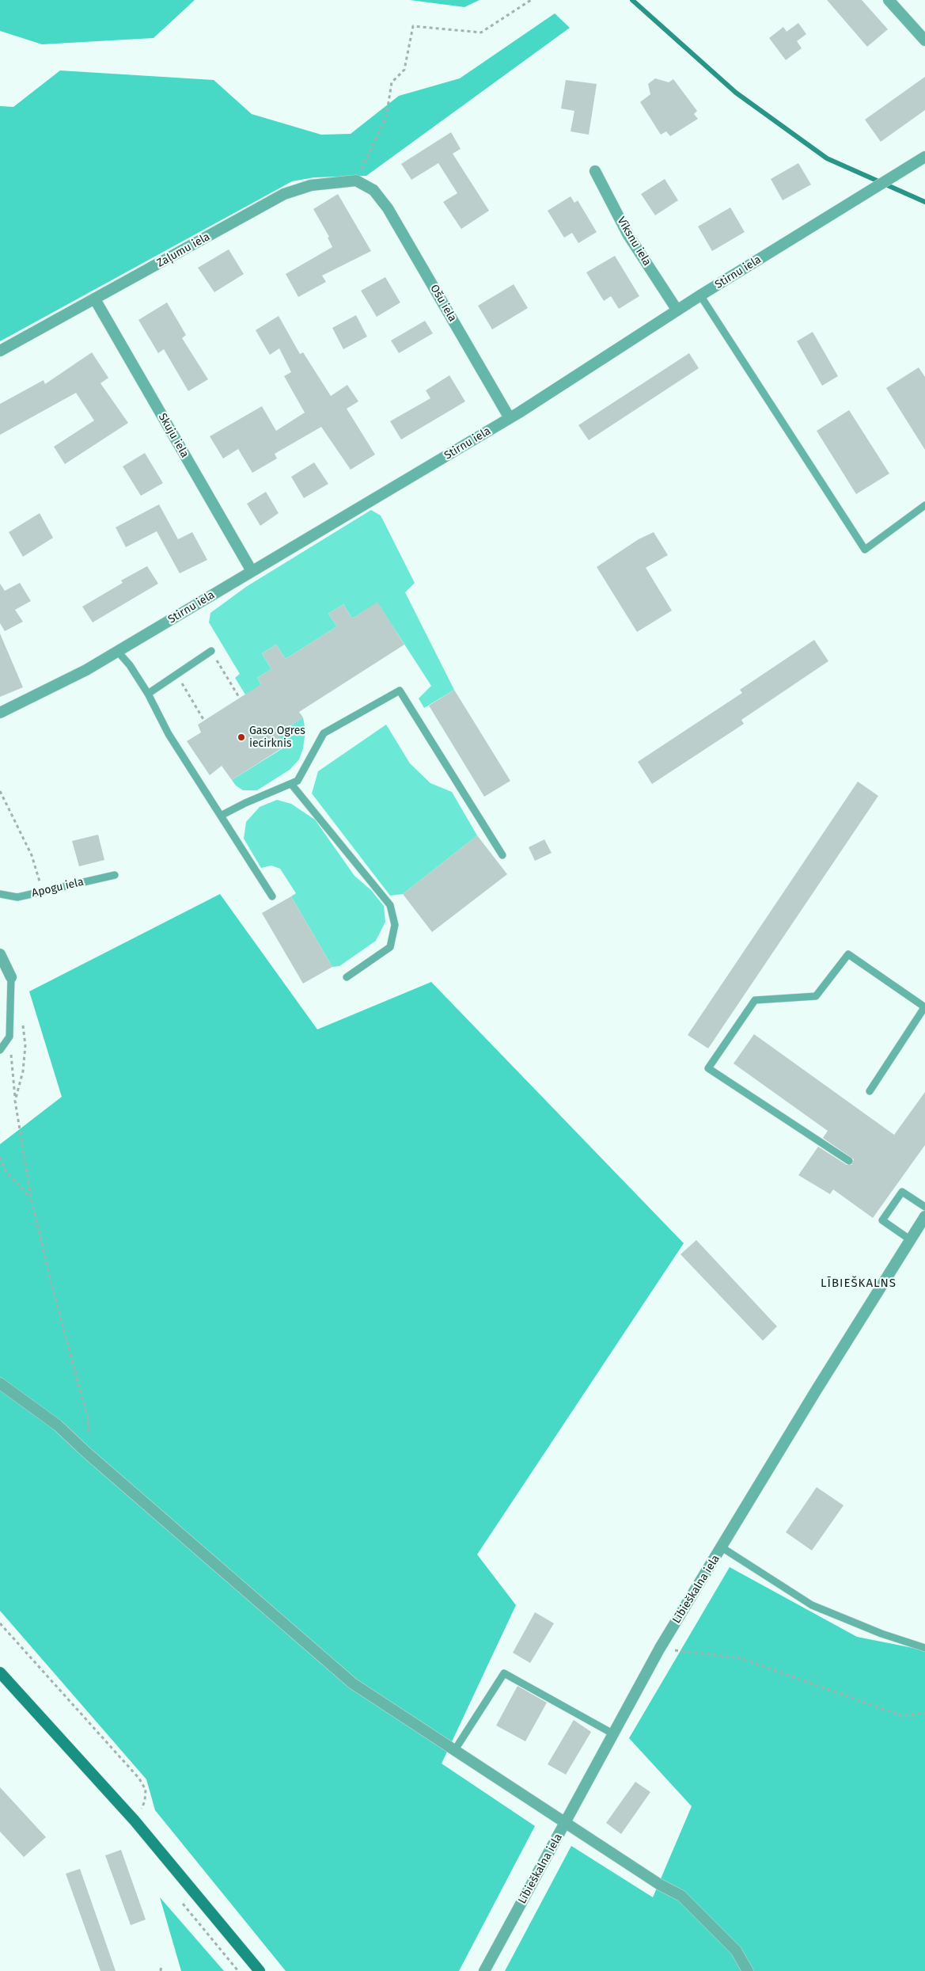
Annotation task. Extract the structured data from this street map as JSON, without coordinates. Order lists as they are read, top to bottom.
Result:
{
  "streets": {
    "street": [
      "Vīksnu iela",
      "Zaļumu iela",
      "Stirnu iela",
      "Ošu iela",
      "Skuju iela",
      "Lībieškalna iela"
    ],
    "lane": ["Apogu iela"]
  },
  "crossings": [
    ["Vīksnu iela", "Stirnu iela"],
    ["Zaļumu iela", "Ošu iela"],
    ["Zaļumu iela", "Skuju iela"],
    ["Stirnu iela", "Ošu iela"],
    ["Stirnu iela", "Skuju iela"]
  ],
  "districts": ["LĪBIEŠKALNS"],
  "places": ["Gaso Ogres iecirknis"]
}
